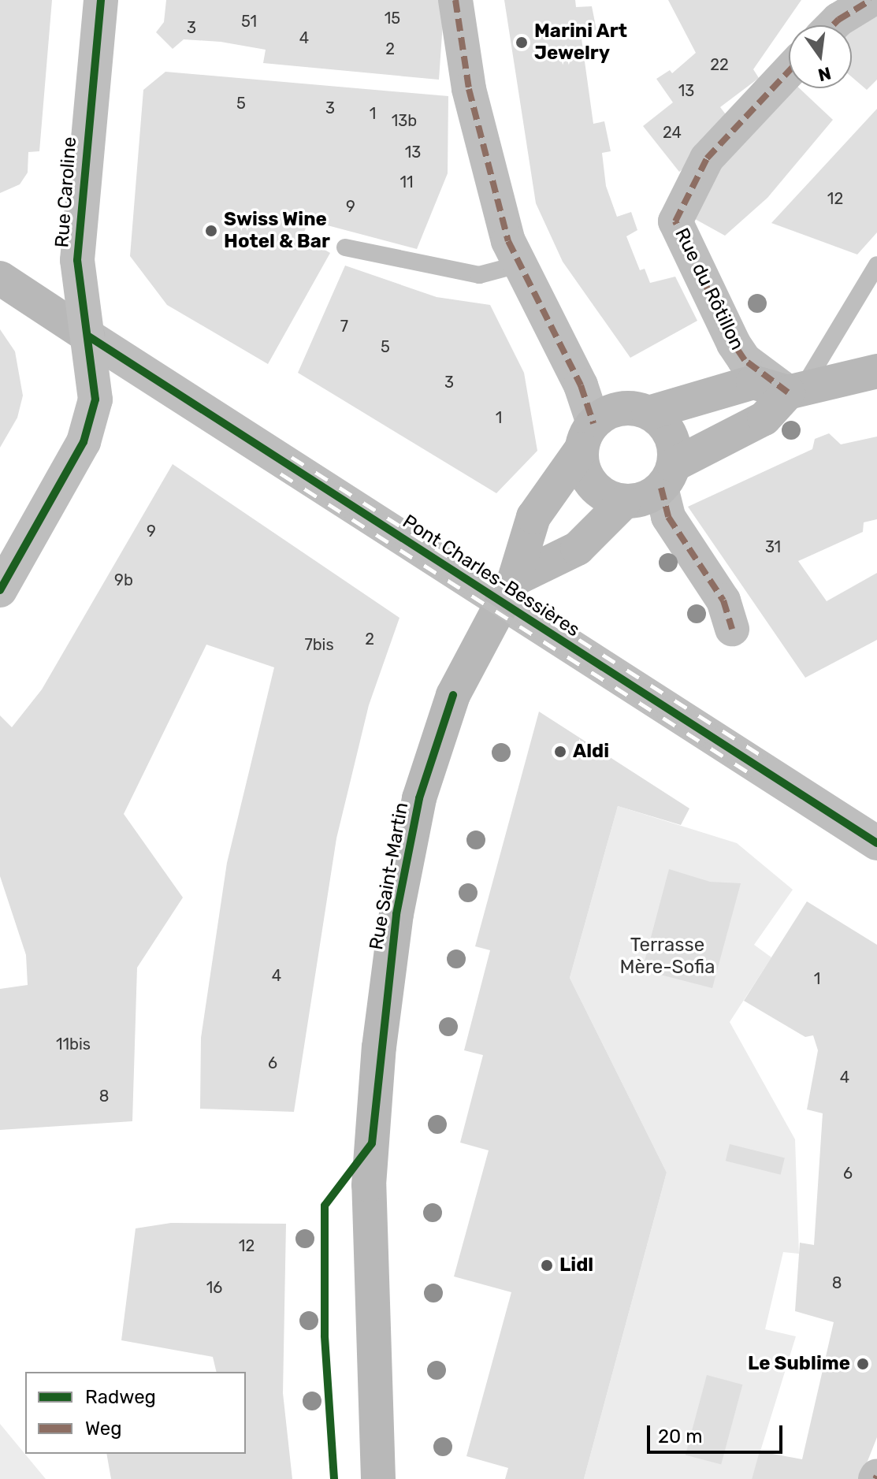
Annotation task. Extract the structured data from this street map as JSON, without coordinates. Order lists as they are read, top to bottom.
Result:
{
  "streets": {
    "street": [
      "Rue Caroline",
      "Rue du Rôtillon",
      "Pont Charles-Bessières",
      "Rue Saint-Martin"
    ]
  },
  "crossings": [
    ["Rue Caroline", "Pont Charles-Bessières"]
  ],
  "parks": ["Terrasse Mère-Sofia"],
  "places": [
    "Marini Art Jewelry",
    "Swiss Wine Hotel & Bar",
    "Aldi",
    "Lidl",
    "Le Sublime"
  ],
  "house_numbers": [
    "15",
    "51",
    "3",
    "4",
    "2",
    "22",
    "13",
    "5",
    "3",
    "1",
    "13b",
    "24",
    "13",
    "11",
    "12",
    "9",
    "7",
    "5",
    "3",
    "1",
    "9",
    "31",
    "9b",
    "2",
    "7bis",
    "4",
    "1",
    "11bis",
    "6",
    "4",
    "8",
    "6",
    "12",
    "8",
    "16"
  ],
  "legend": ["Radweg", "Weg"],
  "scale_bar": "20 m",
  "north": "bottom"
}
